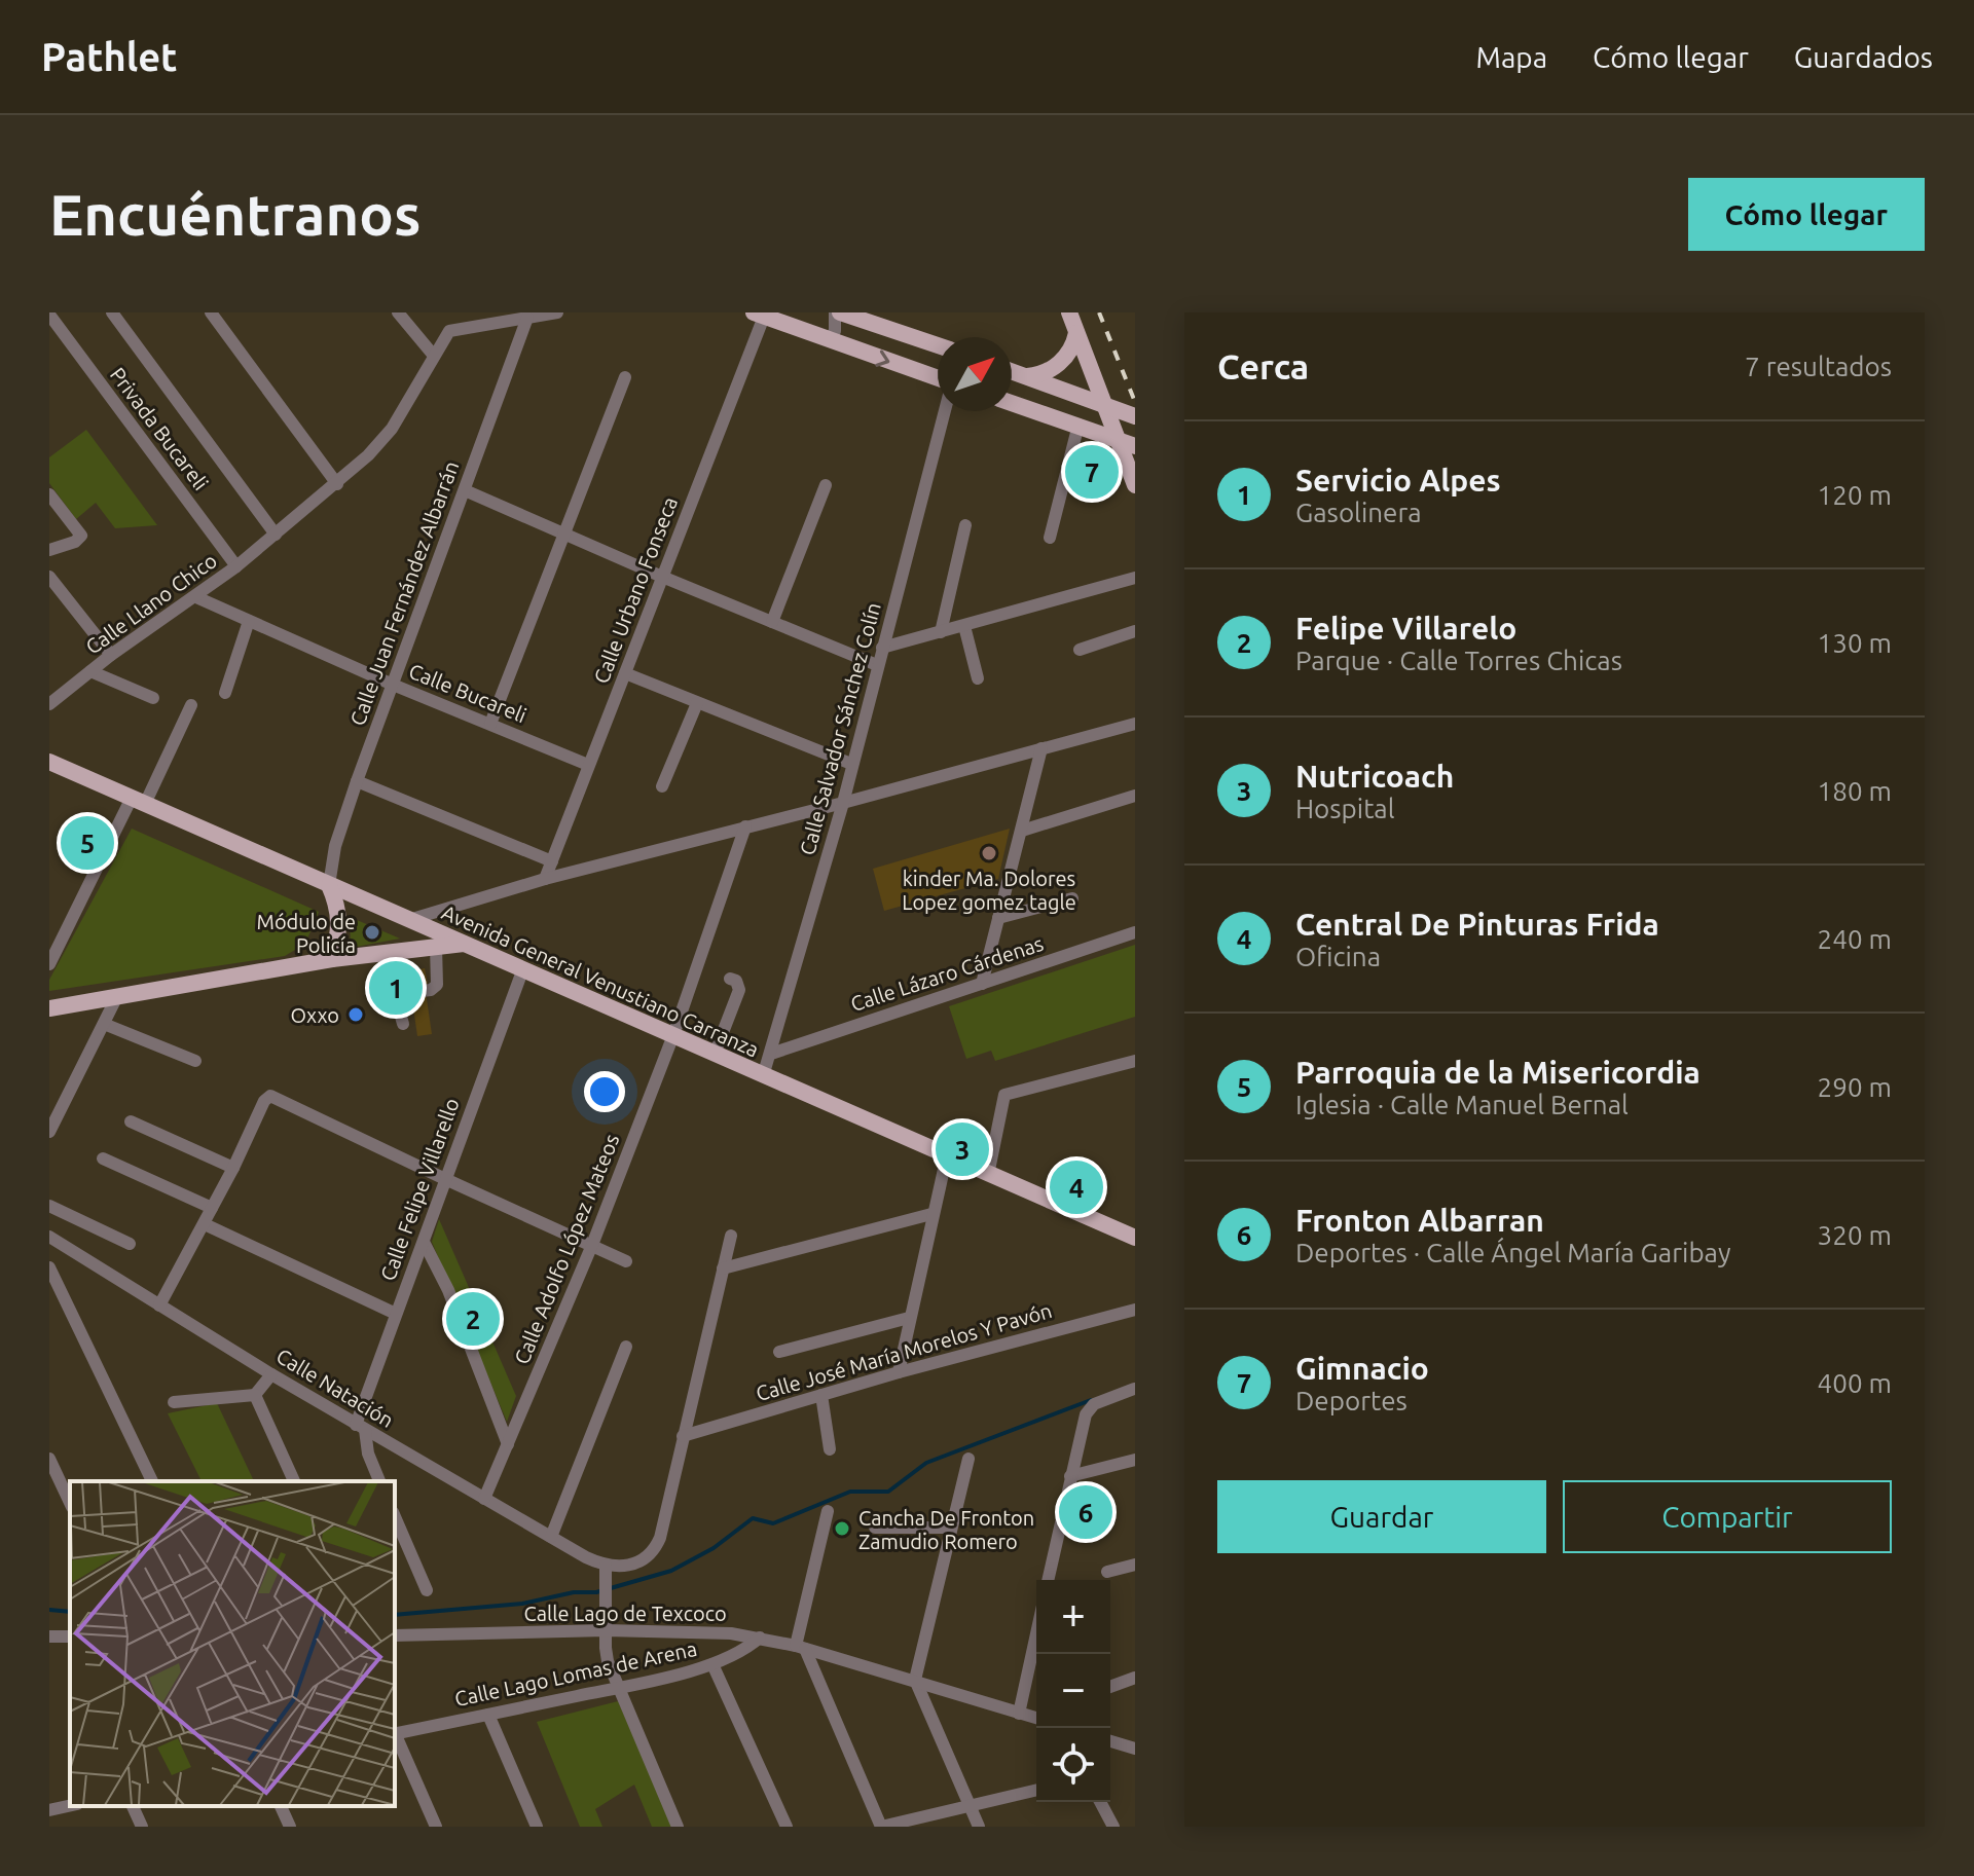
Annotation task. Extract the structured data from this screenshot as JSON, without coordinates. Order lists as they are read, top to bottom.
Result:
{
  "streets": {
    "main road": ["Avenida General Venustiano Carranza"],
    "street": [
      "Privada Bucareli",
      "Calle Urbano Fonseca",
      "Calle Juan Fernández Albarrán",
      "Calle Llano Chico",
      "Calle Bucareli",
      "Calle Salvador Sánchez Colín",
      "Calle Lázaro Cárdenas",
      "Calle Felipe Villarello",
      "Calle Adolfo López Mateos",
      "Calle José María Morelos Y Pavón",
      "Calle Natación",
      "Calle Lago de Texcoco",
      "Calle Lago Lomas de Arena"
    ]
  },
  "crossings": [
    ["Privada Bucareli", "Calle Llano Chico"],
    ["Calle Urbano Fonseca", "Calle Bucareli"],
    ["Calle Juan Fernández Albarrán", "Calle Llano Chico"],
    ["Calle Juan Fernández Albarrán", "Calle Bucareli"],
    ["Calle Juan Fernández Albarrán", "Avenida General Venustiano Carranza"],
    ["Calle Llano Chico", "Calle Bucareli"],
    ["Calle Salvador Sánchez Colín", "Calle Lázaro Cárdenas"],
    ["Calle Salvador Sánchez Colín", "Avenida General Venustiano Carranza"],
    ["Avenida General Venustiano Carranza", "Calle Felipe Villarello"],
    ["Avenida General Venustiano Carranza", "Calle Adolfo López Mateos"],
    ["Calle Felipe Villarello", "Calle Natación"],
    ["Calle Adolfo López Mateos", "Calle Natación"],
    ["Calle Lago de Texcoco", "Calle Lago Lomas de Arena"]
  ],
  "places": [
    "kinder Ma. Dolores Lopez gomez tagle",
    "Módulo de Policía",
    "Oxxo",
    "Cancha De Fronton Zamudio Romero"
  ],
  "north": "top right",
  "page": {
    "header": "Pathlet",
    "nav": ["Mapa", "Cómo llegar", "Guardados"],
    "buttons": [
      "Cómo llegar",
      ["Guardar", "Compartir"]
    ],
    "title": "Encuéntranos",
    "heading": ["Cerca", "7 resultados"],
    "list": [
      {
        "mark": "1",
        "name": "Servicio Alpes",
        "note": "Gasolinera",
        "value": "120 m"
      },
      {
        "mark": "2",
        "name": "Felipe Villarelo",
        "note": "Parque · Calle Torres Chicas",
        "value": "130 m"
      },
      {
        "mark": "3",
        "name": "Nutricoach",
        "note": "Hospital",
        "value": "180 m"
      },
      {
        "mark": "4",
        "name": "Central De Pinturas Frida",
        "note": "Oficina",
        "value": "240 m"
      },
      {
        "mark": "5",
        "name": "Parroquia de la Misericordia",
        "note": "Iglesia · Calle Manuel Bernal",
        "value": "290 m"
      },
      {
        "mark": "6",
        "name": "Fronton Albarran",
        "note": "Deportes · Calle Ángel María Garibay",
        "value": "320 m"
      },
      {
        "mark": "7",
        "name": "Gimnacio",
        "note": "Deportes",
        "value": "400 m"
      }
    ],
    "pins": [
      "7",
      "5",
      "1",
      "3",
      "4",
      "2",
      "6"
    ],
    "map_buttons": ["+", "−"]
  }
}
